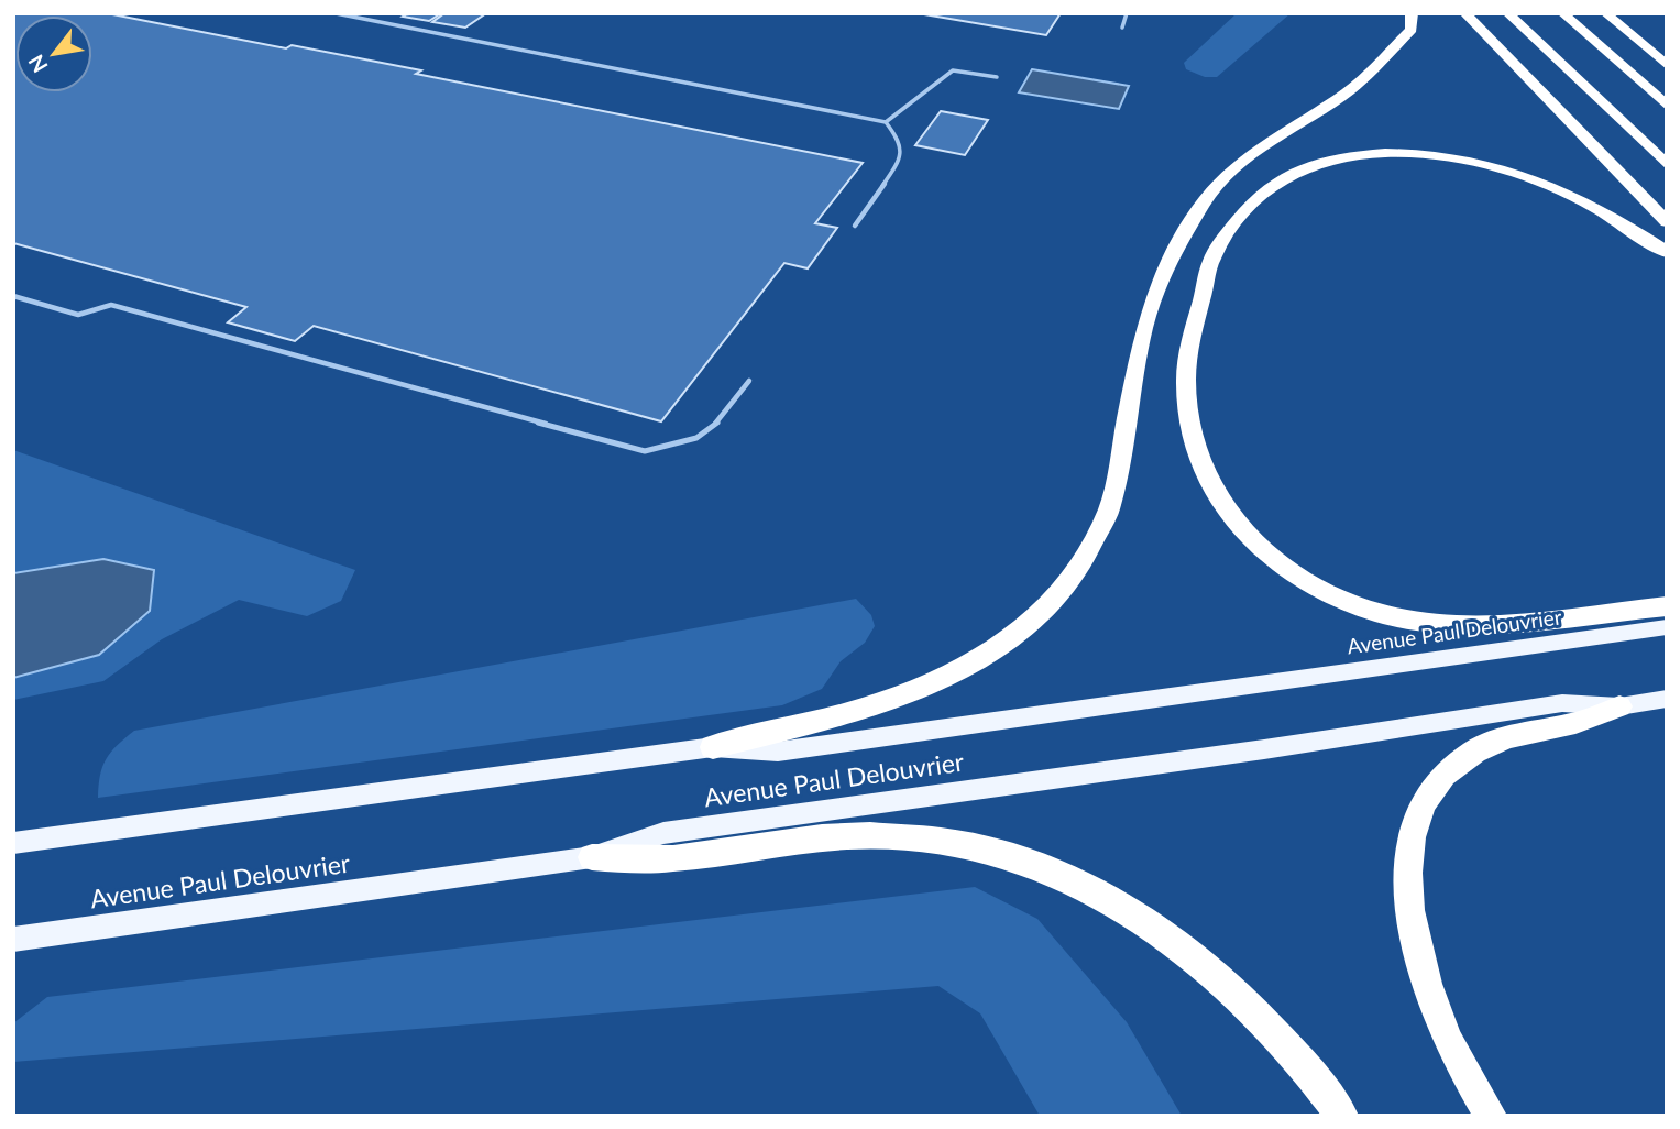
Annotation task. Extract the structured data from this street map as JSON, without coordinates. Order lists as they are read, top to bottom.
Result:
{
  "streets": {
    "main road": ["Avenue Paul Delouvrier"]
  },
  "north": "bottom left"
}
